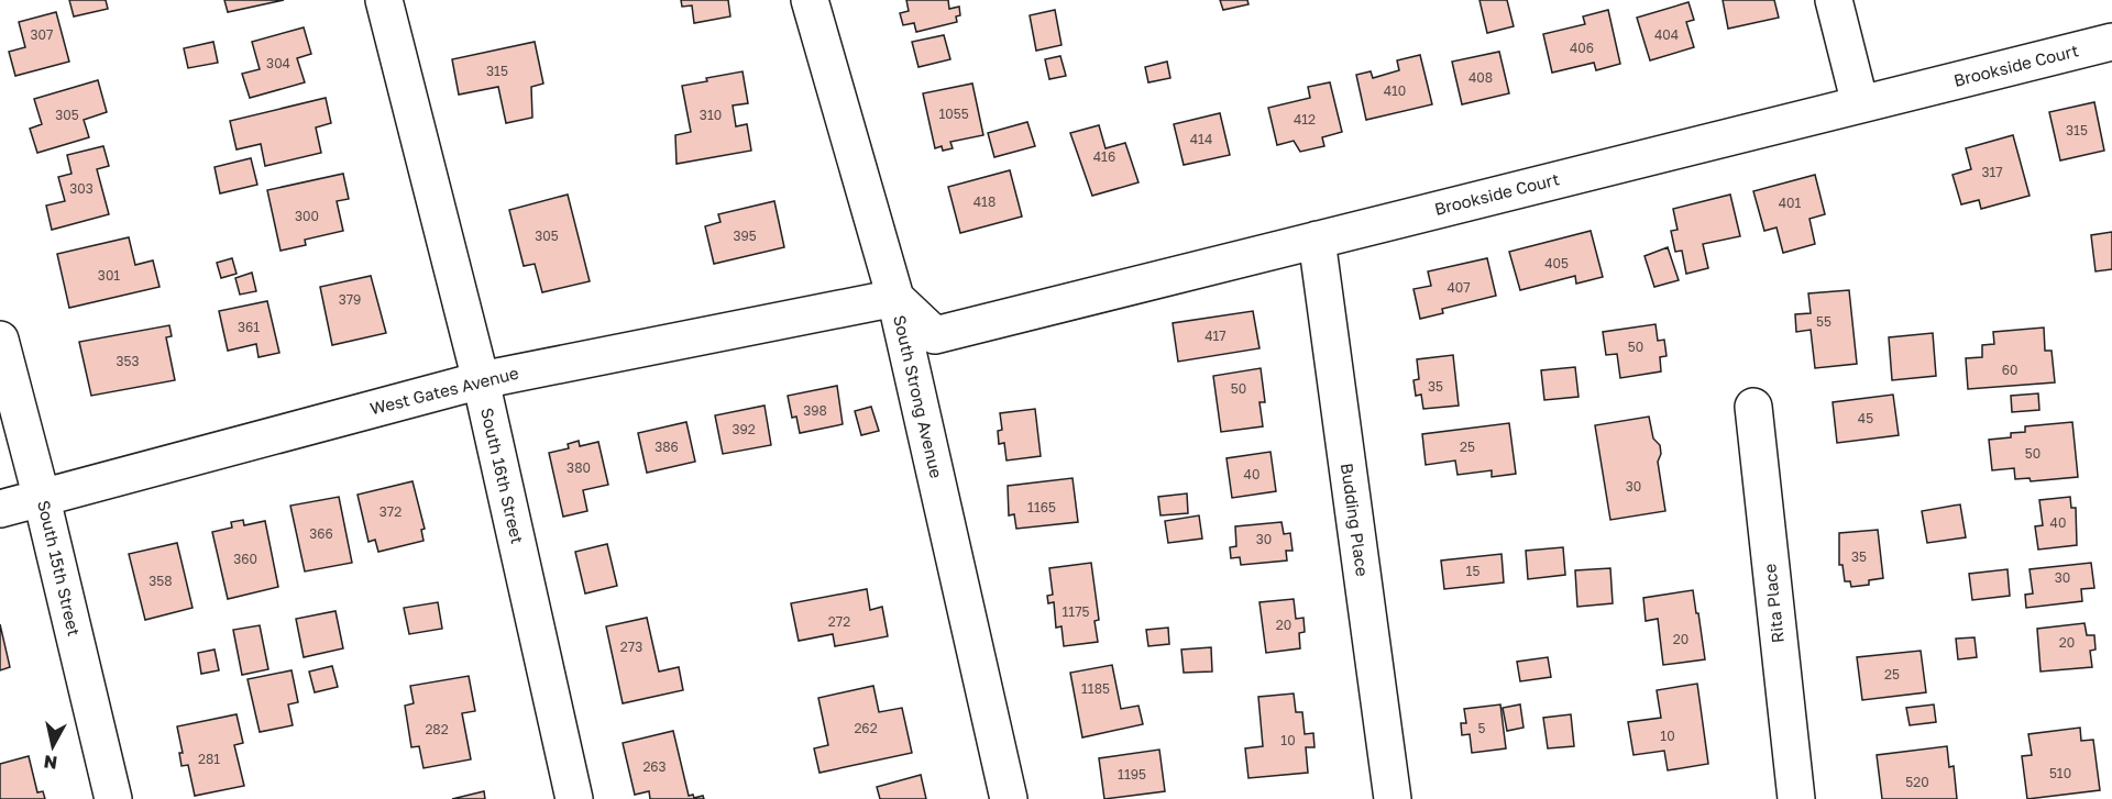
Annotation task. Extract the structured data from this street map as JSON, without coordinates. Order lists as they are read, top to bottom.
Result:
{
  "streets": {
    "street": [
      "Brookside Court",
      "West Gates Avenue",
      "South Strong Avenue",
      "South 16th Street",
      "Budding Place",
      "South 15th Street",
      "Rita Place"
    ]
  },
  "crossings": [
    ["Brookside Court", "West Gates Avenue"],
    ["Brookside Court", "South Strong Avenue"],
    ["Brookside Court", "Budding Place"],
    ["West Gates Avenue", "South Strong Avenue"],
    ["West Gates Avenue", "South 16th Street"],
    ["West Gates Avenue", "South 15th Street"]
  ],
  "house_numbers": [
    "307",
    "404",
    "406",
    "304",
    "315",
    "408",
    "410",
    "1055",
    "305",
    "310",
    "412",
    "315",
    "414",
    "416",
    "317",
    "303",
    "418",
    "401",
    "300",
    "305",
    "395",
    "405",
    "301",
    "407",
    "379",
    "55",
    "361",
    "417",
    "50",
    "353",
    "60",
    "35",
    "50",
    "398",
    "45",
    "392",
    "386",
    "25",
    "50",
    "380",
    "40",
    "30",
    "1165",
    "372",
    "40",
    "366",
    "30",
    "35",
    "360",
    "15",
    "30",
    "358",
    "1175",
    "272",
    "20",
    "20",
    "20",
    "273",
    "25",
    "1185",
    "262",
    "5",
    "282",
    "10",
    "10",
    "281",
    "263",
    "510",
    "1195",
    "520"
  ],
  "north": "bottom"
}
